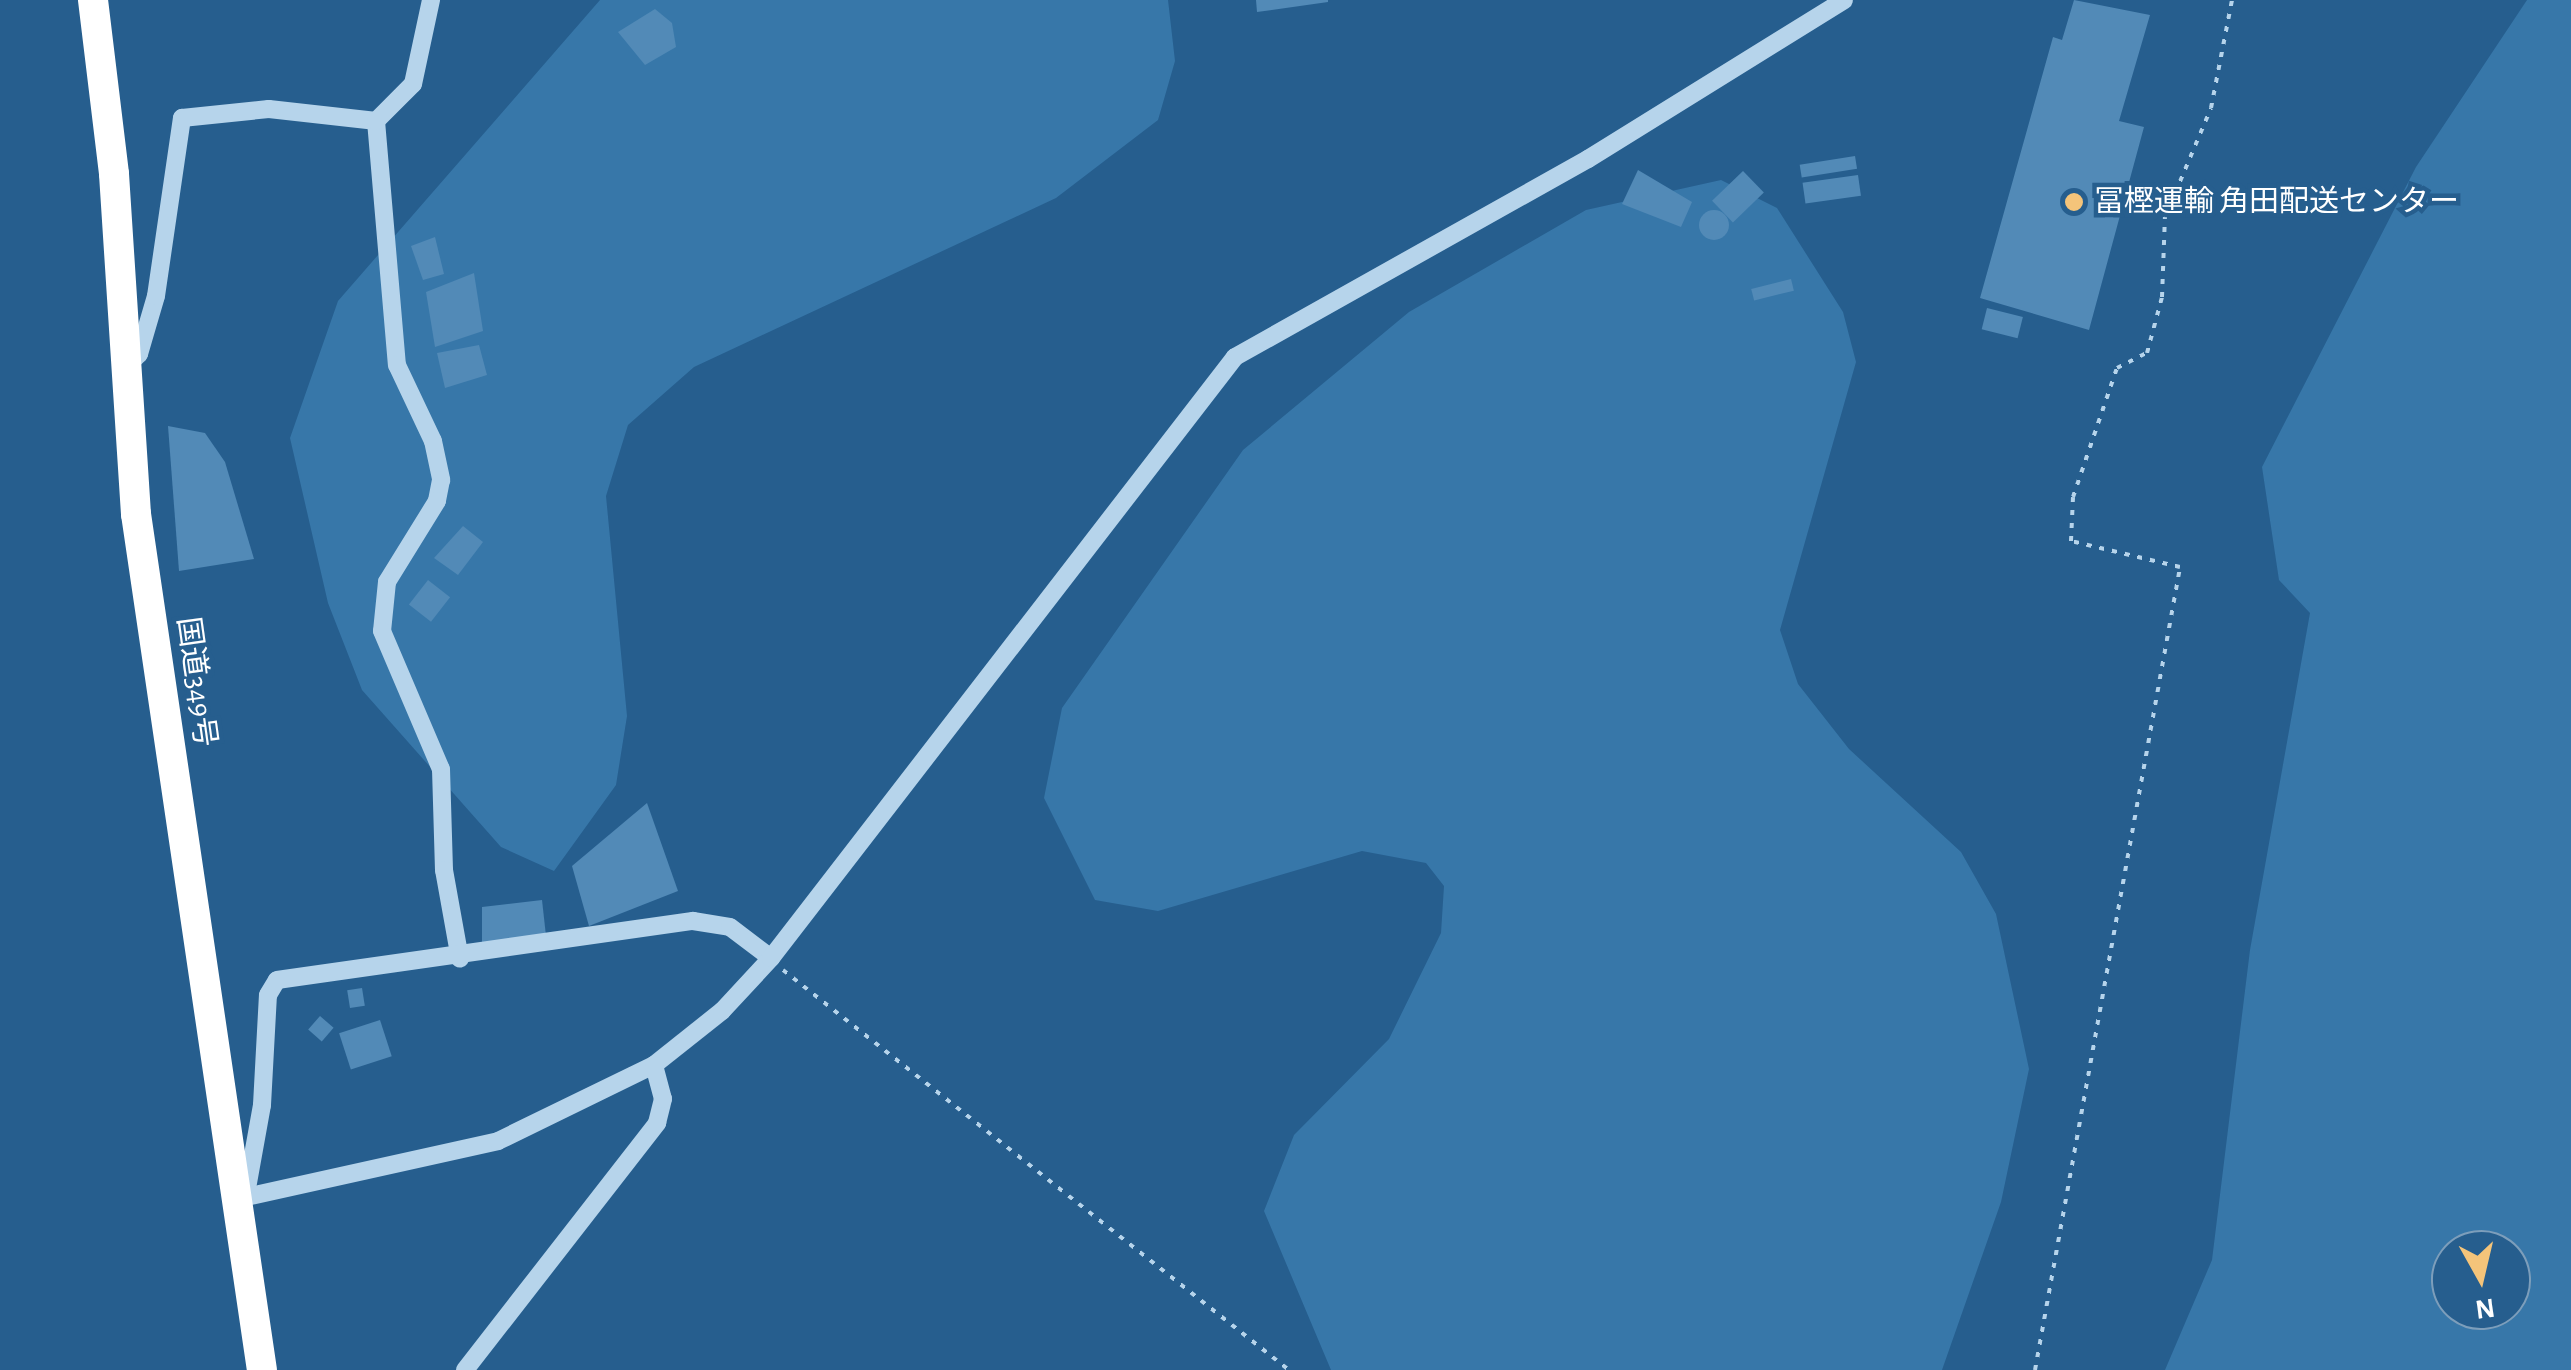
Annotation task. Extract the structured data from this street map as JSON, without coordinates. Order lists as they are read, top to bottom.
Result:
{
  "streets": {
    "highway": ["国道349号"]
  },
  "places": ["冨樫運輸 角田配送センター"],
  "north": "bottom"
}
